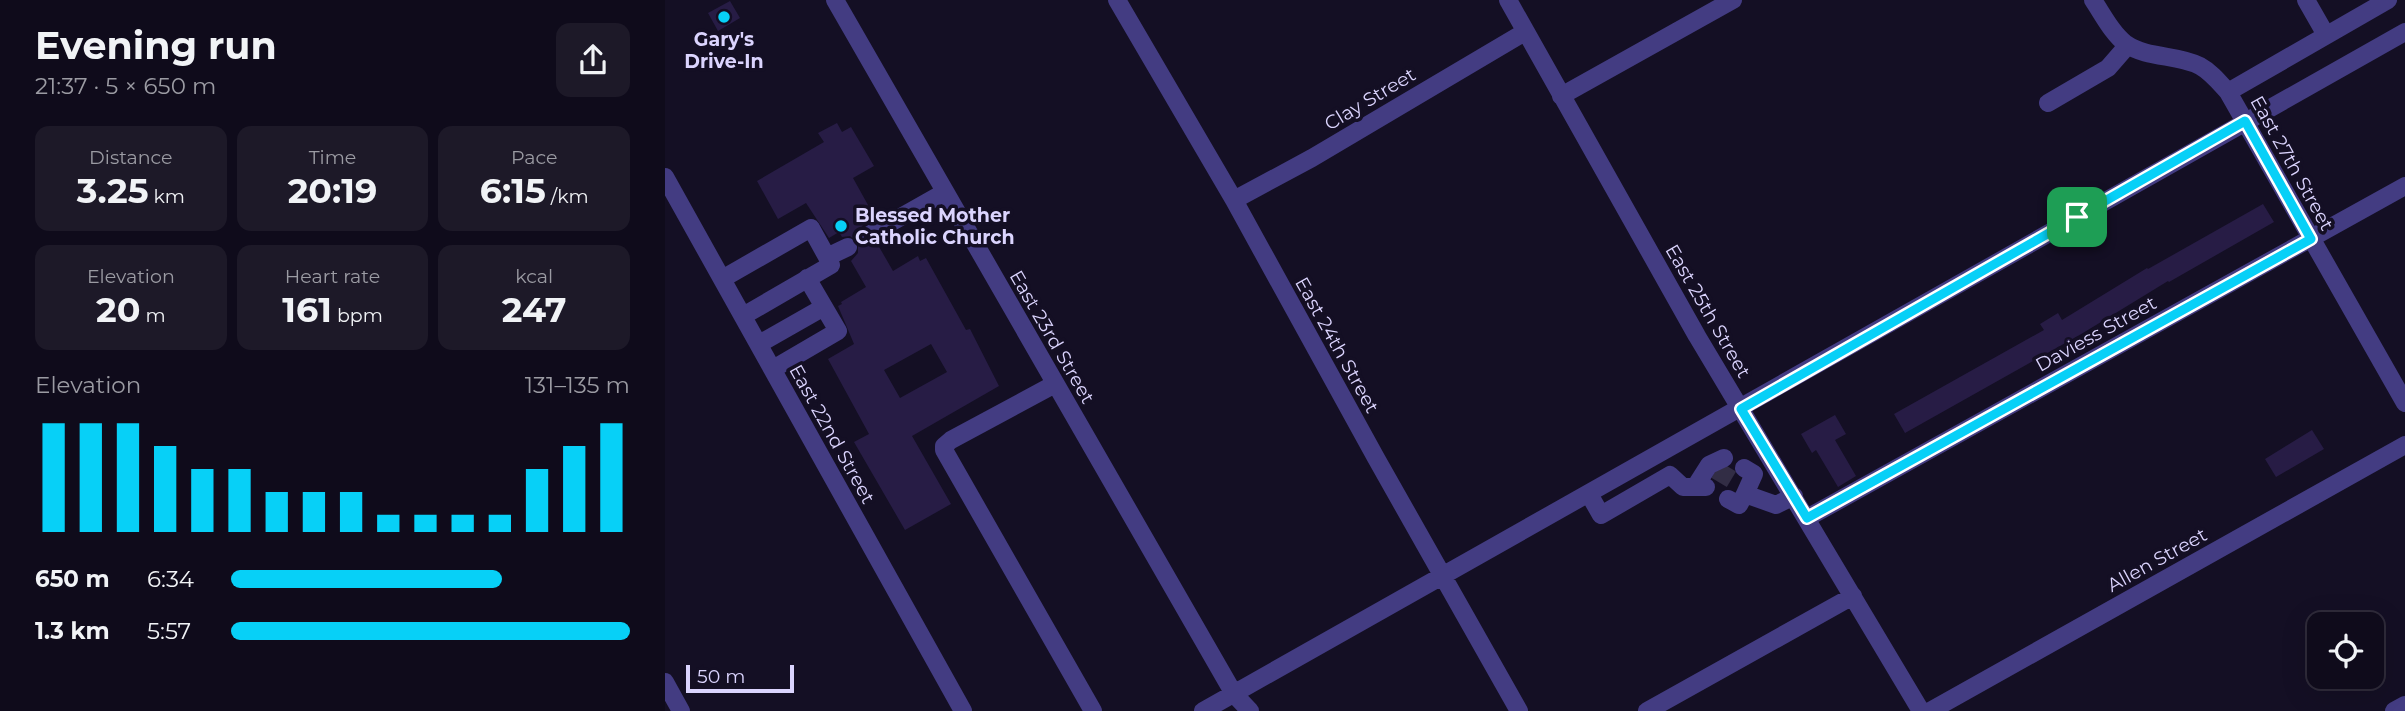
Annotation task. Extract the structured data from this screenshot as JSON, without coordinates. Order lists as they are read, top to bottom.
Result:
{
  "streets": {
    "street": [
      "Clay Street",
      "East 27th Street",
      "East 25th Street",
      "Daviess Street",
      "East 23rd Street",
      "East 24th Street",
      "East 22nd Street",
      "Allen Street"
    ]
  },
  "crossings": [
    ["Clay Street", "East 25th Street"],
    ["Clay Street", "East 24th Street"],
    ["East 27th Street", "Daviess Street"],
    ["East 25th Street", "Daviess Street"]
  ],
  "places": ["Gary's Drive-In", "Blessed Mother Catholic Church"],
  "scale_bar": "50 m",
  "page": {
    "heading": ["Evening run", "21:37 · 5 × 650 m"],
    "stats": [
      ["Distance", "3.25 km"],
      ["Time", "20:19"],
      ["Pace", "6:15 /km"],
      ["Elevation", "20 m"],
      ["Heart rate", "161 bpm"],
      ["kcal", "247"]
    ],
    "chart": ["Elevation", "131–135 m"],
    "list": [
      {
        "name": "650 m",
        "note": "6:34"
      },
      {
        "name": "1.3 km",
        "note": "5:57"
      }
    ],
    "scale": "50 m"
  }
}
